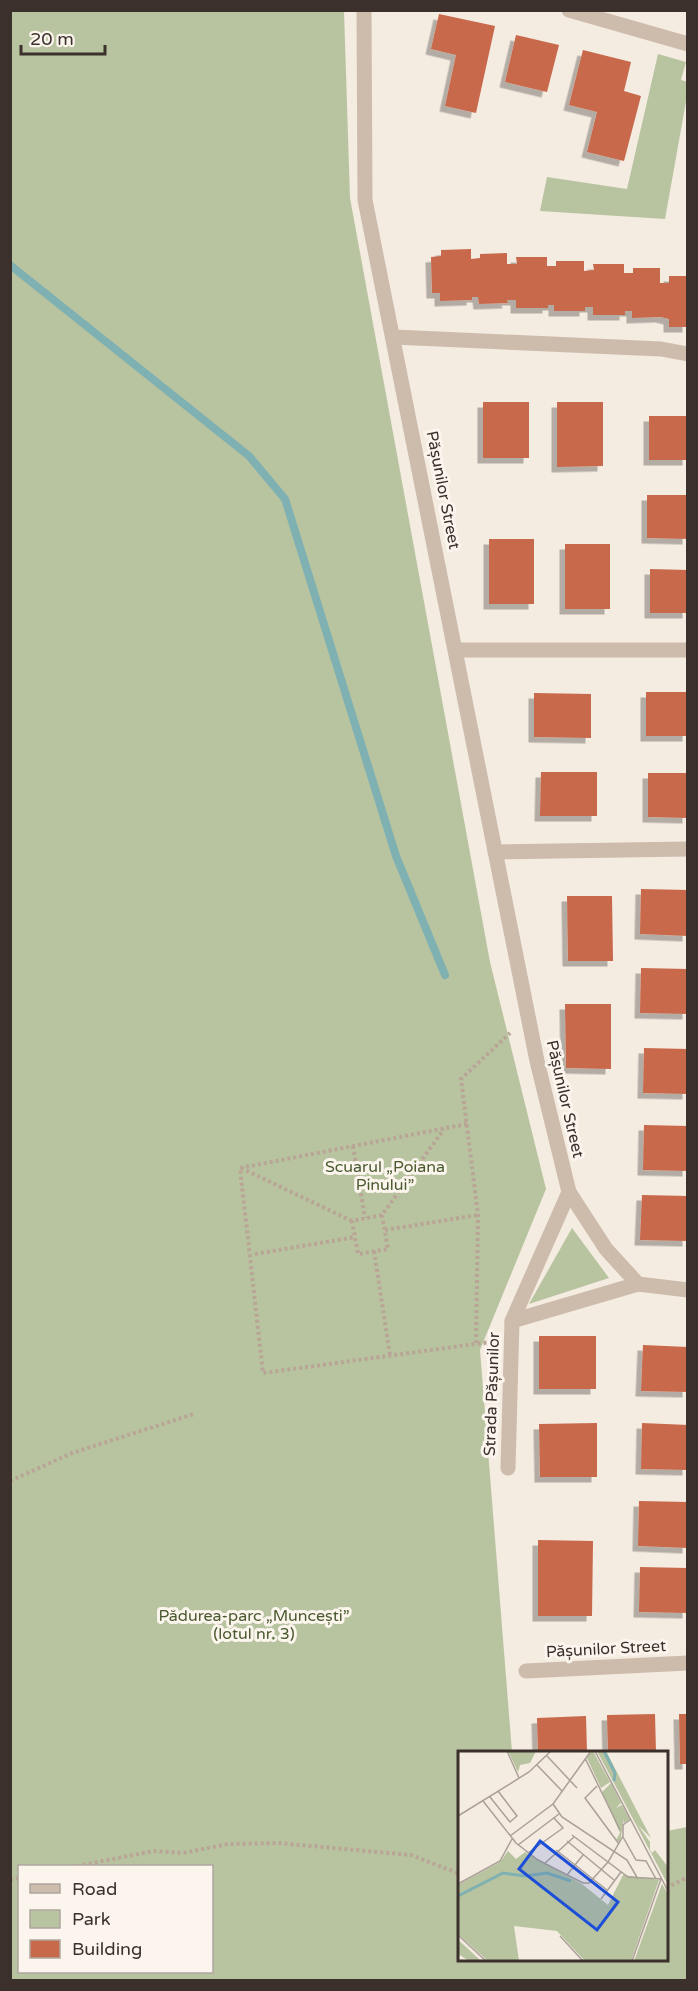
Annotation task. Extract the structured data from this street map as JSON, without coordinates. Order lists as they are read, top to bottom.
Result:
{
  "streets": {
    "street": ["Pășunilor Street", "Strada Pășunilor"]
  },
  "crossings": [
    ["Pășunilor Street", "Strada Pășunilor"]
  ],
  "parks": ["Scuarul „Poiana Pinului”", "Pădurea-parc „Muncești” (lotul nr. 3)"],
  "legend": ["Road", "Park", "Building"],
  "scale_bar": "20 m"
}
